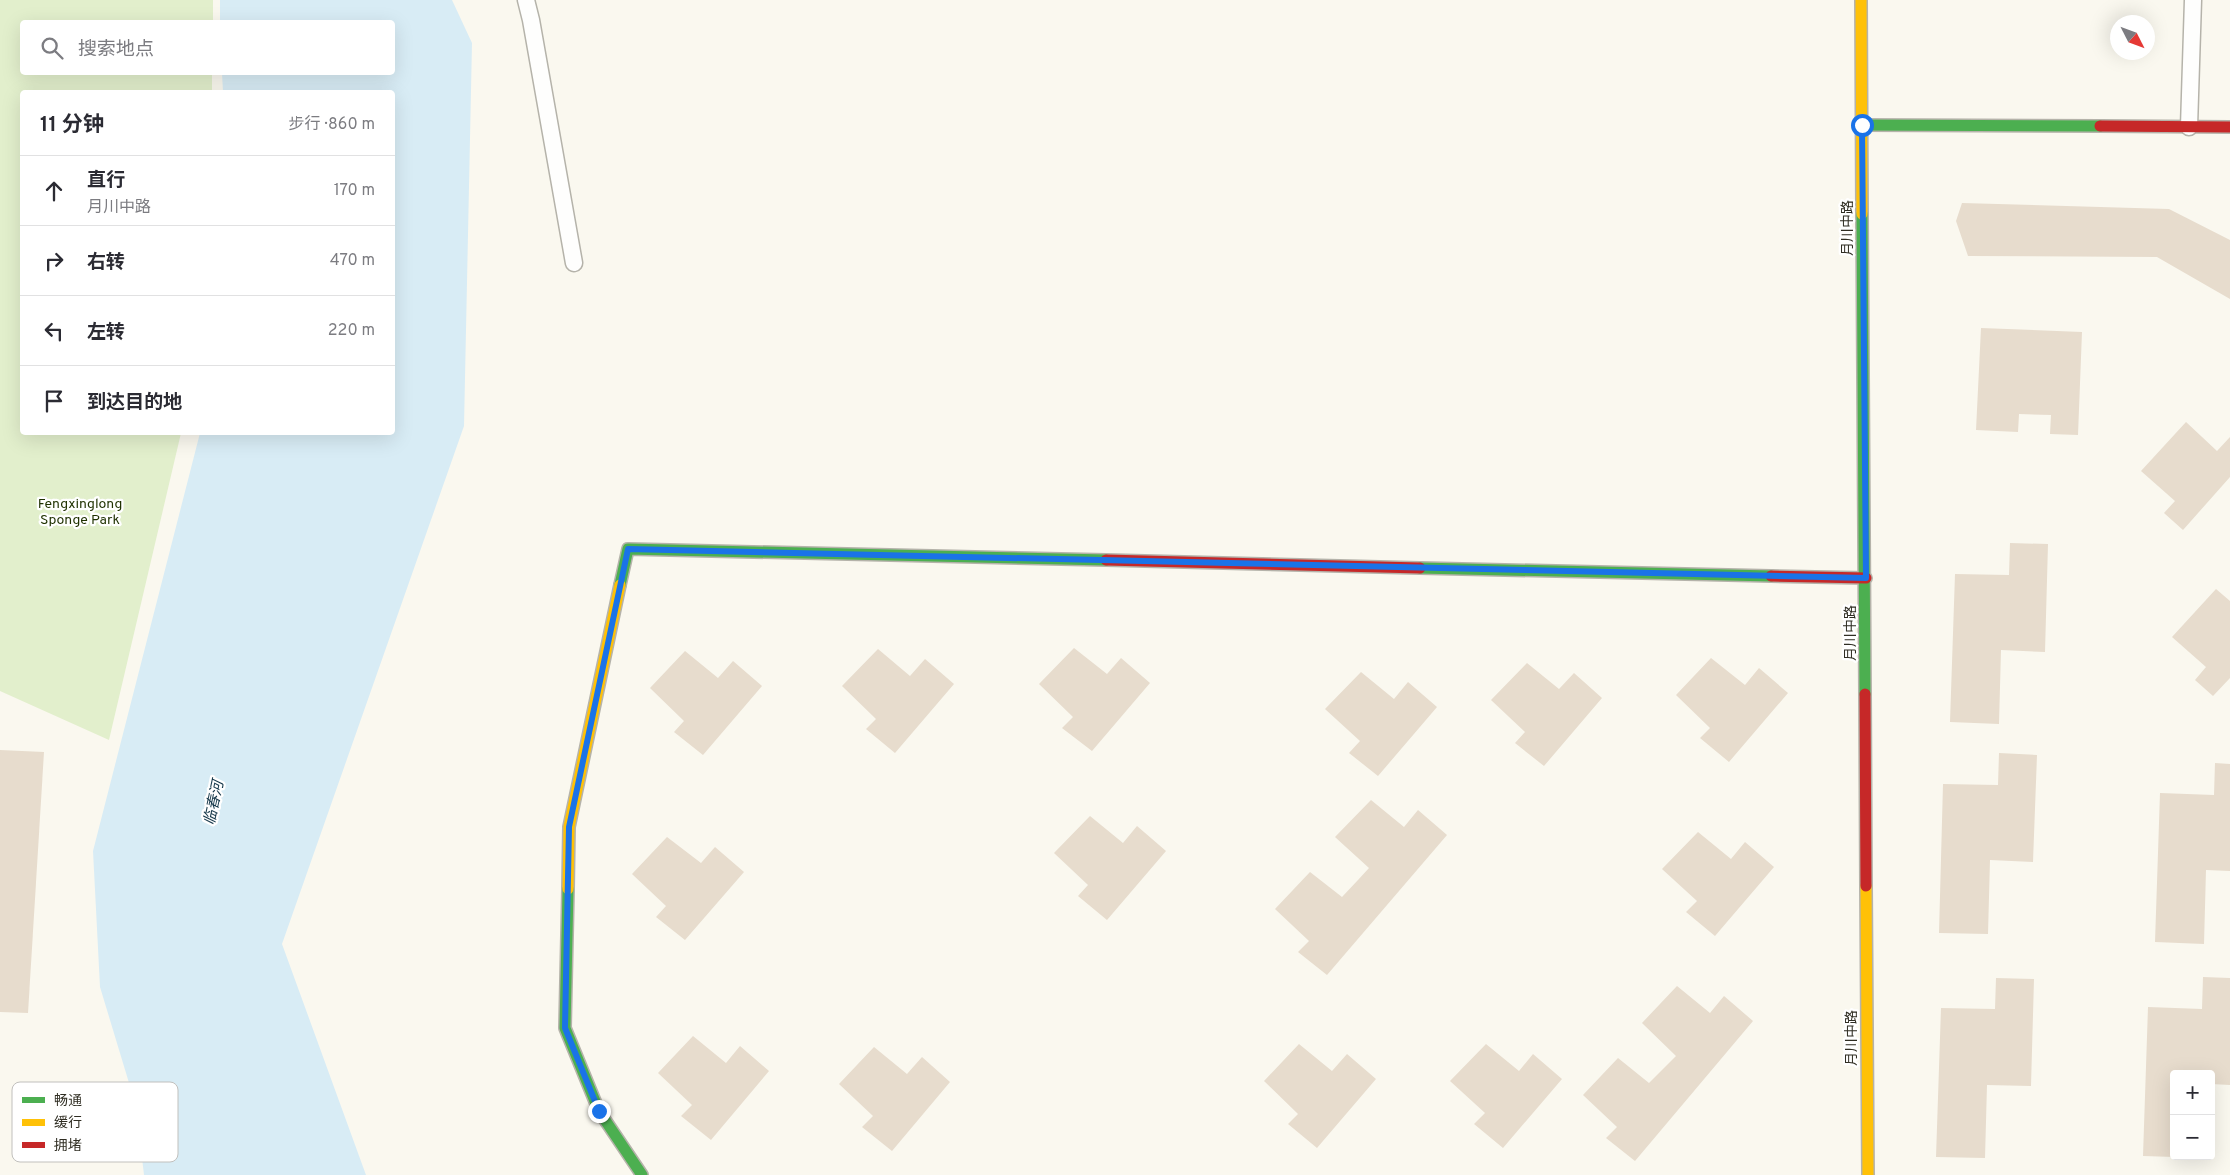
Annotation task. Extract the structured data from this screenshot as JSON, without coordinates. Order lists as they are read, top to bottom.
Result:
{
  "streets": {
    "street": ["月川中路"]
  },
  "water": ["临春河"],
  "parks": ["Fengxinglong Sponge Park"],
  "legend": ["畅通", "缓行", "拥堵"],
  "north": "bottom right",
  "page": {
    "search": "搜索地点",
    "heading": ["11 分钟", "步行 · 860 m"],
    "list": [
      ["直行", "月川中路", "170 m"],
      ["右转", "470 m"],
      ["左转", "220 m"],
      "到达目的地"
    ],
    "map_buttons": ["+", "−"]
  }
}
